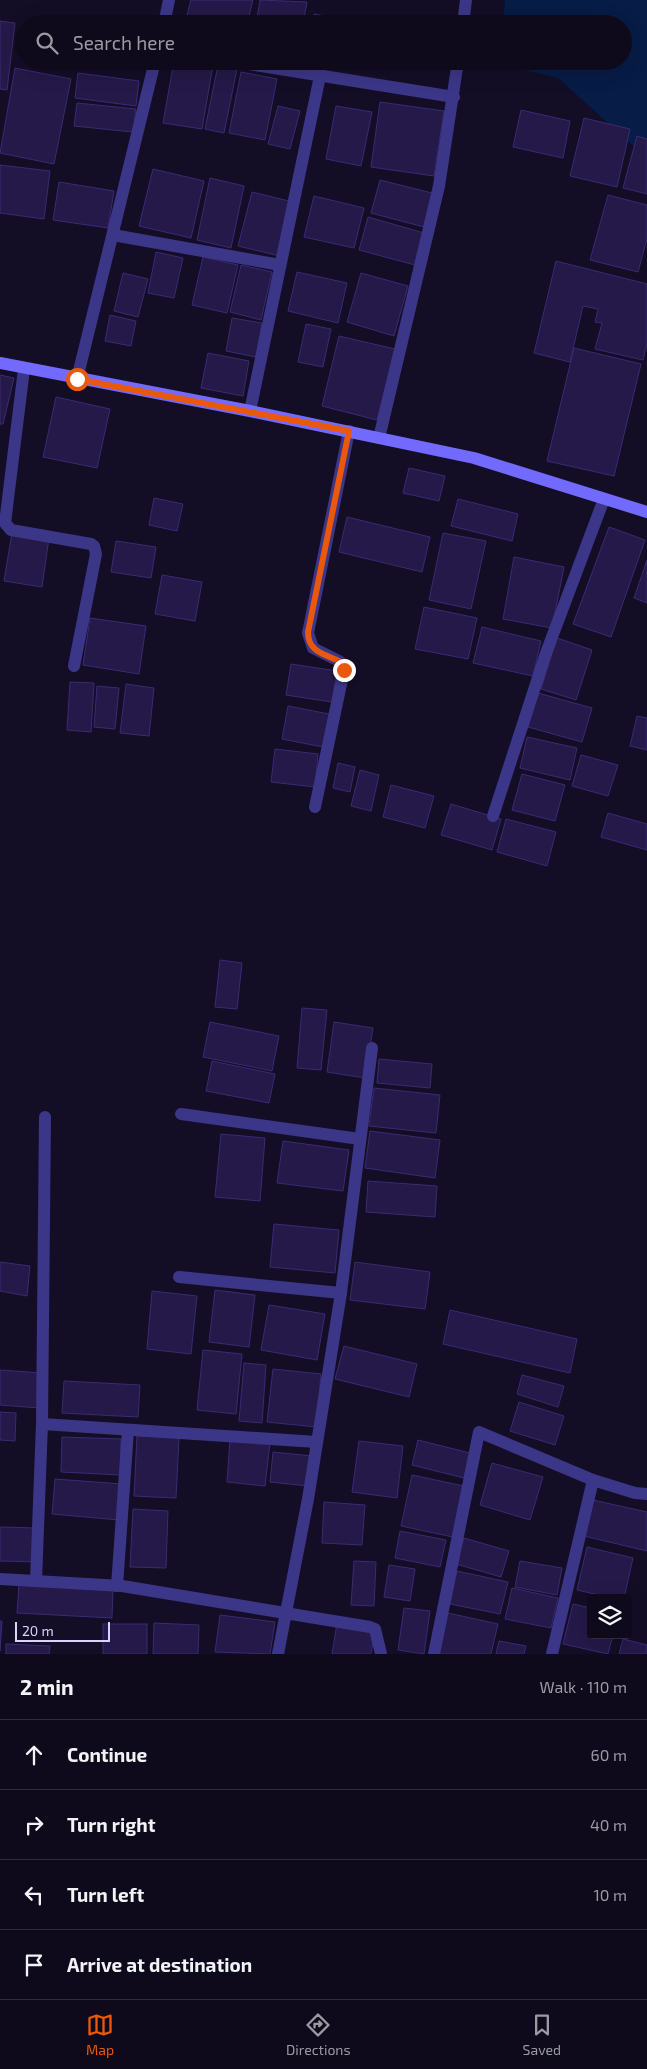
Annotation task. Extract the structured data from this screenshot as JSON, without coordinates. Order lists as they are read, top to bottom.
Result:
{
  "scale_bar": "20 m",
  "page": {
    "search": "Search here",
    "scale": "20 m",
    "heading": ["2 min", "Walk · 110 m"],
    "list": [
      ["Continue", "60 m"],
      ["Turn right", "40 m"],
      ["Turn left", "10 m"],
      "Arrive at destination"
    ],
    "nav": ["Map", "Directions", "Saved"]
  }
}
